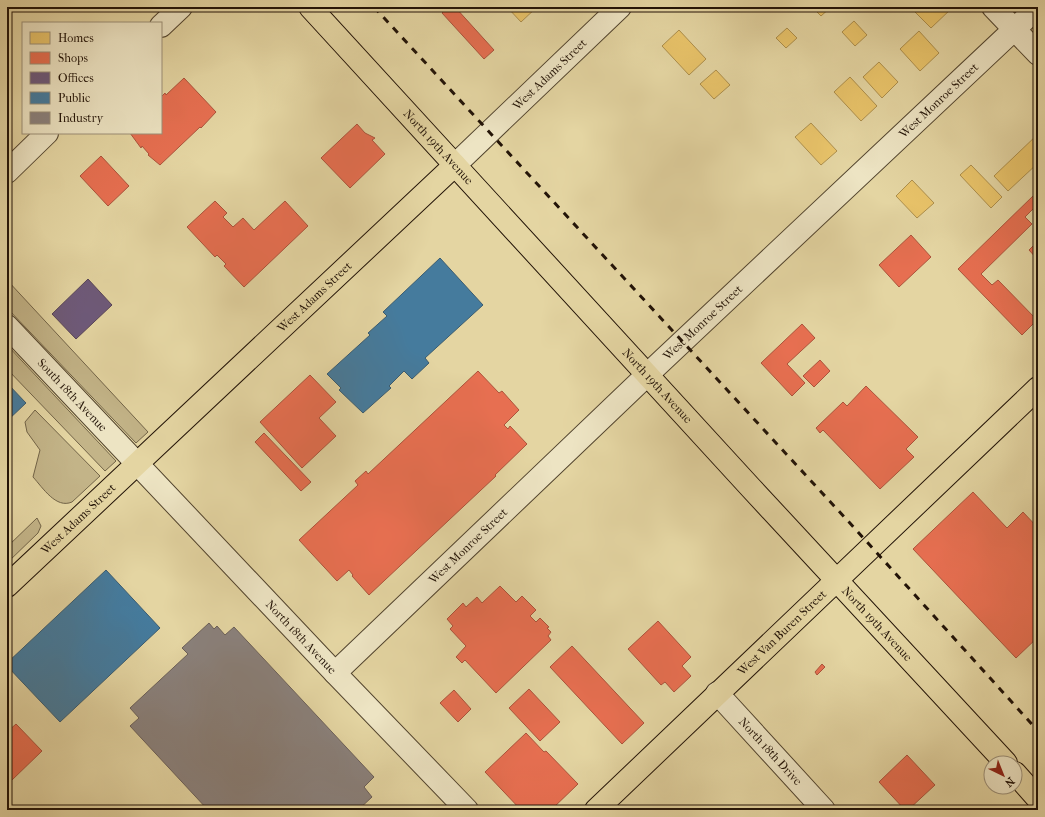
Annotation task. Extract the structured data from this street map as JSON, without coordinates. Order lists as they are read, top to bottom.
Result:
{
  "streets": {
    "main road": ["West Adams Street", "North 19th Avenue", "West Van Buren Street"],
    "street": [
      "West Monroe Street",
      "South 18th Avenue",
      "North 18th Avenue",
      "North 18th Drive"
    ]
  },
  "crossings": [
    ["West Adams Street", "North 19th Avenue"],
    ["West Adams Street", "South 18th Avenue"],
    ["West Adams Street", "North 18th Avenue"],
    ["West Monroe Street", "North 19th Avenue"],
    ["West Monroe Street", "North 18th Avenue"],
    ["North 19th Avenue", "West Van Buren Street"],
    ["South 18th Avenue", "North 18th Avenue"],
    ["West Van Buren Street", "North 18th Drive"]
  ],
  "legend": [
    "Homes",
    "Shops",
    "Offices",
    "Public",
    "Industry"
  ],
  "north": "bottom right"
}
